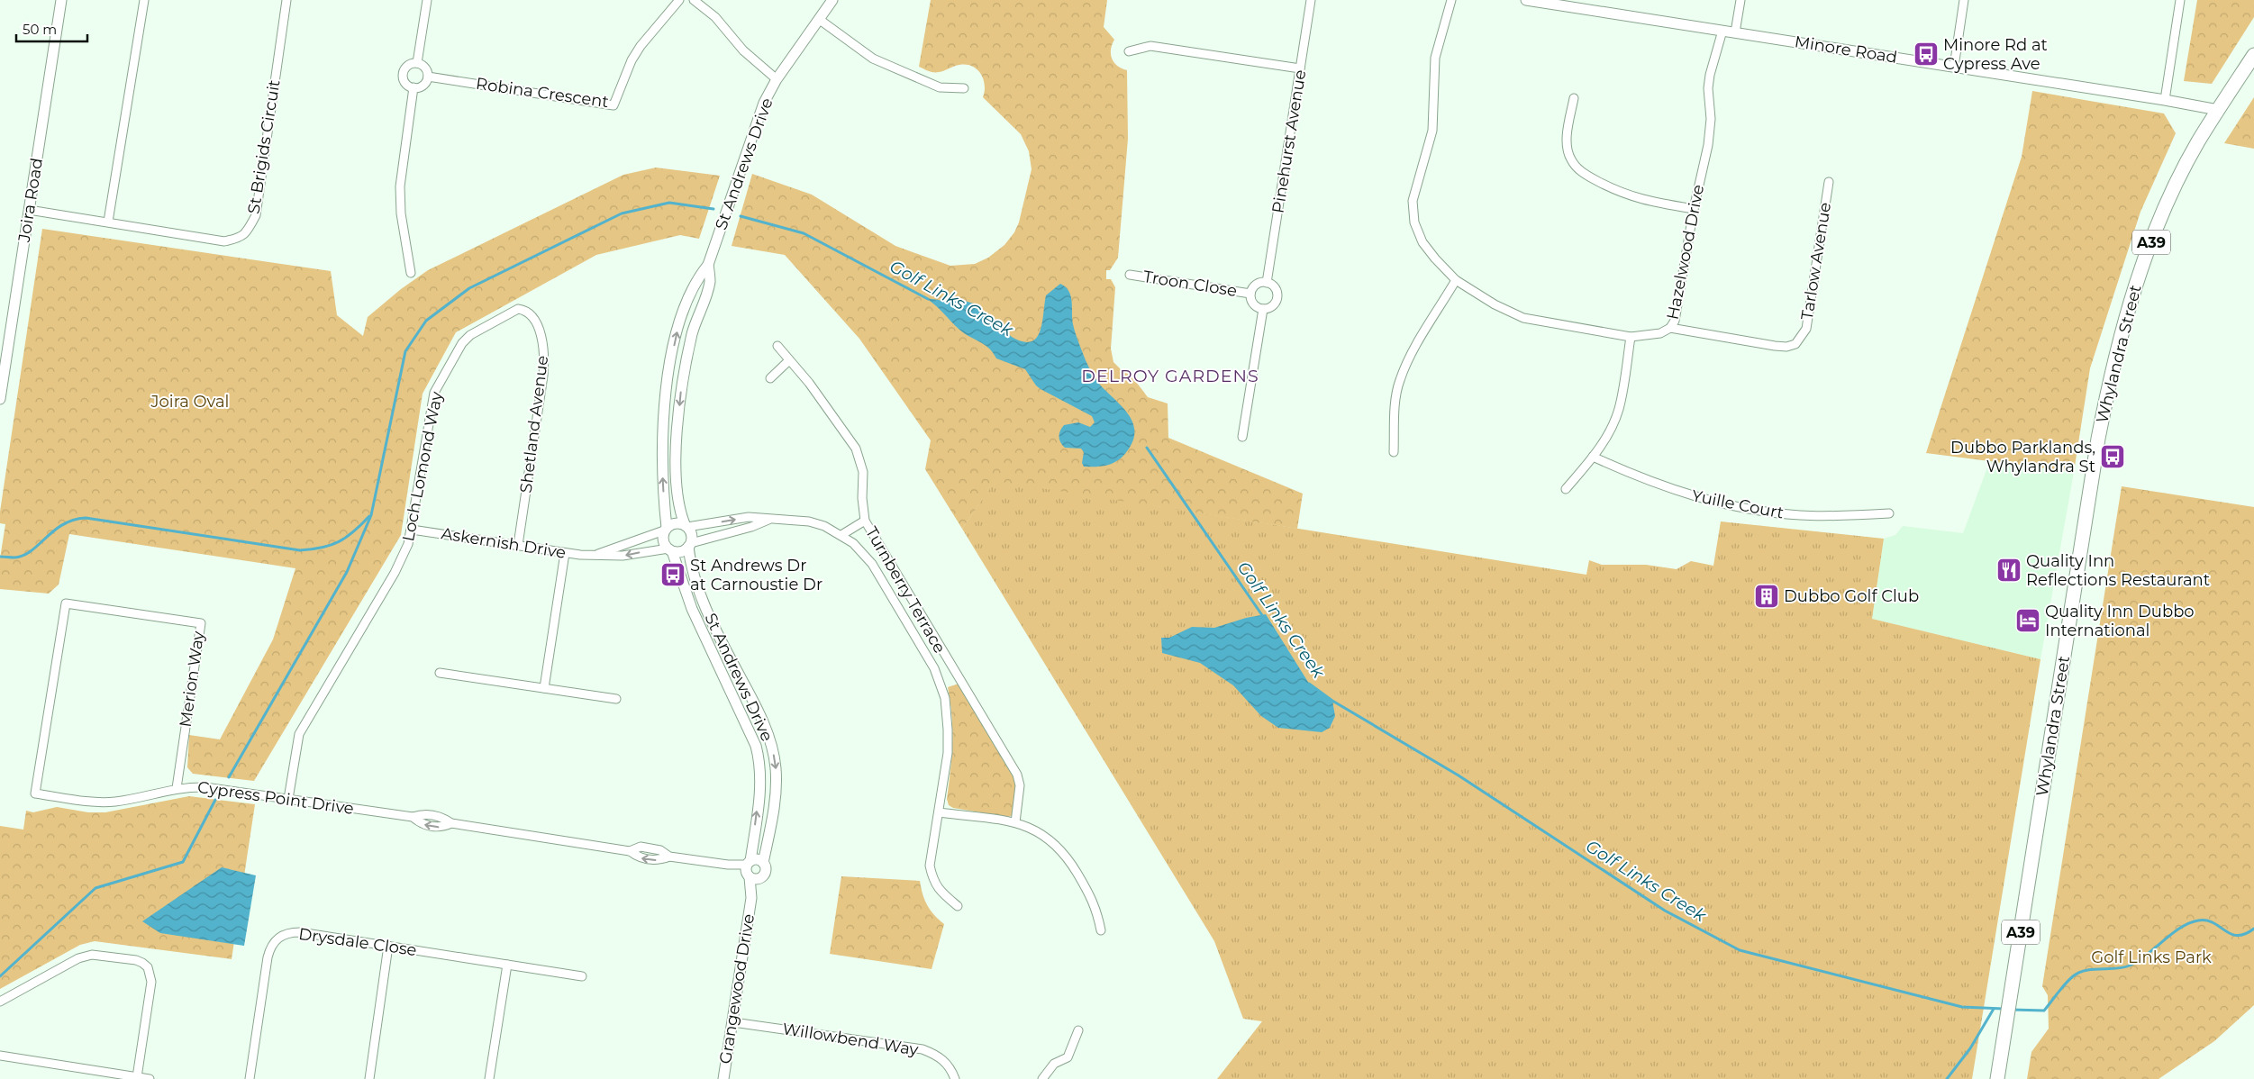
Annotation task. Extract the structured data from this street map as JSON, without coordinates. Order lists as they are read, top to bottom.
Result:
{
  "streets": {
    "highway": ["A39", "Whylandra Street"],
    "street": [
      "Minore Road",
      "Robina Crescent",
      "Pinehurst Avenue",
      "St Brigids Circuit",
      "St Andrews Drive",
      "Joira Road",
      "Hazelwood Drive",
      "Tarlow Avenue",
      "Troon Close",
      "Shetland Avenue",
      "Loch Lomond Way",
      "Yuille Court",
      "Askernish Drive",
      "Turnberry Terrace",
      "Merion Way",
      "Cypress Point Drive",
      "Drysdale Close",
      "Grangewood Drive",
      "Willowbend Way"
    ]
  },
  "crossings": [
    ["Minore Road", "Hazelwood Drive"],
    ["Minore Road", "Whylandra Street"],
    ["Pinehurst Avenue", "Troon Close"],
    ["St Brigids Circuit", "Joira Road"],
    ["St Andrews Drive", "Askernish Drive"],
    ["St Andrews Drive", "Cypress Point Drive"],
    ["St Andrews Drive", "Grangewood Drive"],
    ["Hazelwood Drive", "Tarlow Avenue"],
    ["Shetland Avenue", "Loch Lomond Way"],
    ["Shetland Avenue", "Askernish Drive"],
    ["Loch Lomond Way", "Askernish Drive"],
    ["Loch Lomond Way", "Cypress Point Drive"],
    ["Merion Way", "Cypress Point Drive"],
    ["Cypress Point Drive", "Grangewood Drive"],
    ["Grangewood Drive", "Willowbend Way"]
  ],
  "districts": ["DELROY GARDENS"],
  "water": ["Golf Links Creek"],
  "parks": ["Joira Oval", "Golf Links Park"],
  "places": {
    "bus stop": ["Minore Rd at Cypress Ave", "Dubbo Parklands, Whylandra St", "St Andrews Dr at Carnoustie Dr"],
    "restaurant": ["Quality Inn Reflections Restaurant"],
    "building": ["Dubbo Golf Club"],
    "hotel": ["Quality Inn Dubbo International"]
  },
  "scale_bar": "50 m"
}
